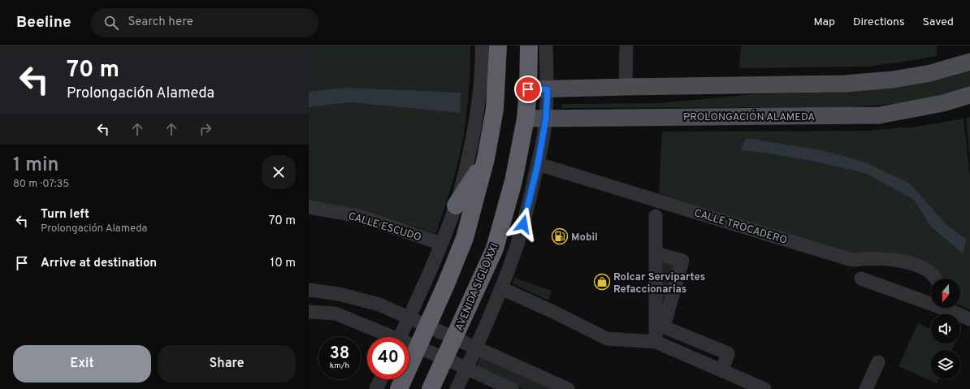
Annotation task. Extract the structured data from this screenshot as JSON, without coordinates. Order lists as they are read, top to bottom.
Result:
{
  "streets": {
    "highway": ["AVENIDA SIGLO XXI"],
    "main road": ["PROLONGACIÓN ALAMEDA"],
    "street": ["CALLE ESCUDO", "CALLE TROCADERO"]
  },
  "crossings": [
    ["PROLONGACIÓN ALAMEDA", "AVENIDA SIGLO XXI"],
    ["CALLE TROCADERO", "AVENIDA SIGLO XXI"]
  ],
  "places": {
    "fuel station": ["Mobil"],
    "shop": ["Rolcar Servipartes Refaccionarias"]
  },
  "north": "bottom",
  "page": {
    "header": "Beeline",
    "search": "Search here",
    "nav": ["Map", "Directions", "Saved"],
    "turn": ["70 m", "Prolongación Alameda"],
    "heading": ["1 min", "80 m · 07:35"],
    "list": [
      {
        "name": "Turn left",
        "note": "Prolongación Alameda",
        "value": "70 m"
      },
      {
        "name": "Arrive at destination",
        "value": "10 m"
      }
    ],
    "speed": "38 km/h",
    "limit": "40",
    "buttons": ["Exit", "Share"]
  }
}
